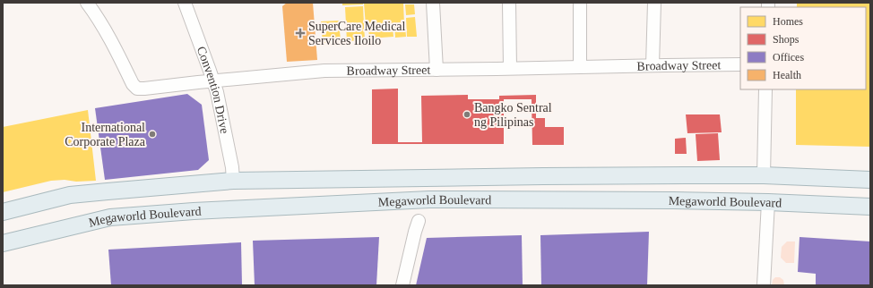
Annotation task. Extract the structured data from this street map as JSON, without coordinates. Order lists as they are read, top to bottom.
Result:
{
  "streets": {
    "main road": ["Megaworld Boulevard"],
    "street": ["Broadway Street", "Convention Drive"]
  },
  "crossings": [
    ["Broadway Street", "Convention Drive"],
    ["Convention Drive", "Megaworld Boulevard"]
  ],
  "places": {
    "health": ["SuperCare Medical Services Iloilo"],
    "other": ["Bangko Sentral ng Pilipinas", "International Corporate Plaza"]
  },
  "legend": [
    "Homes",
    "Shops",
    "Offices",
    "Health"
  ]
}
